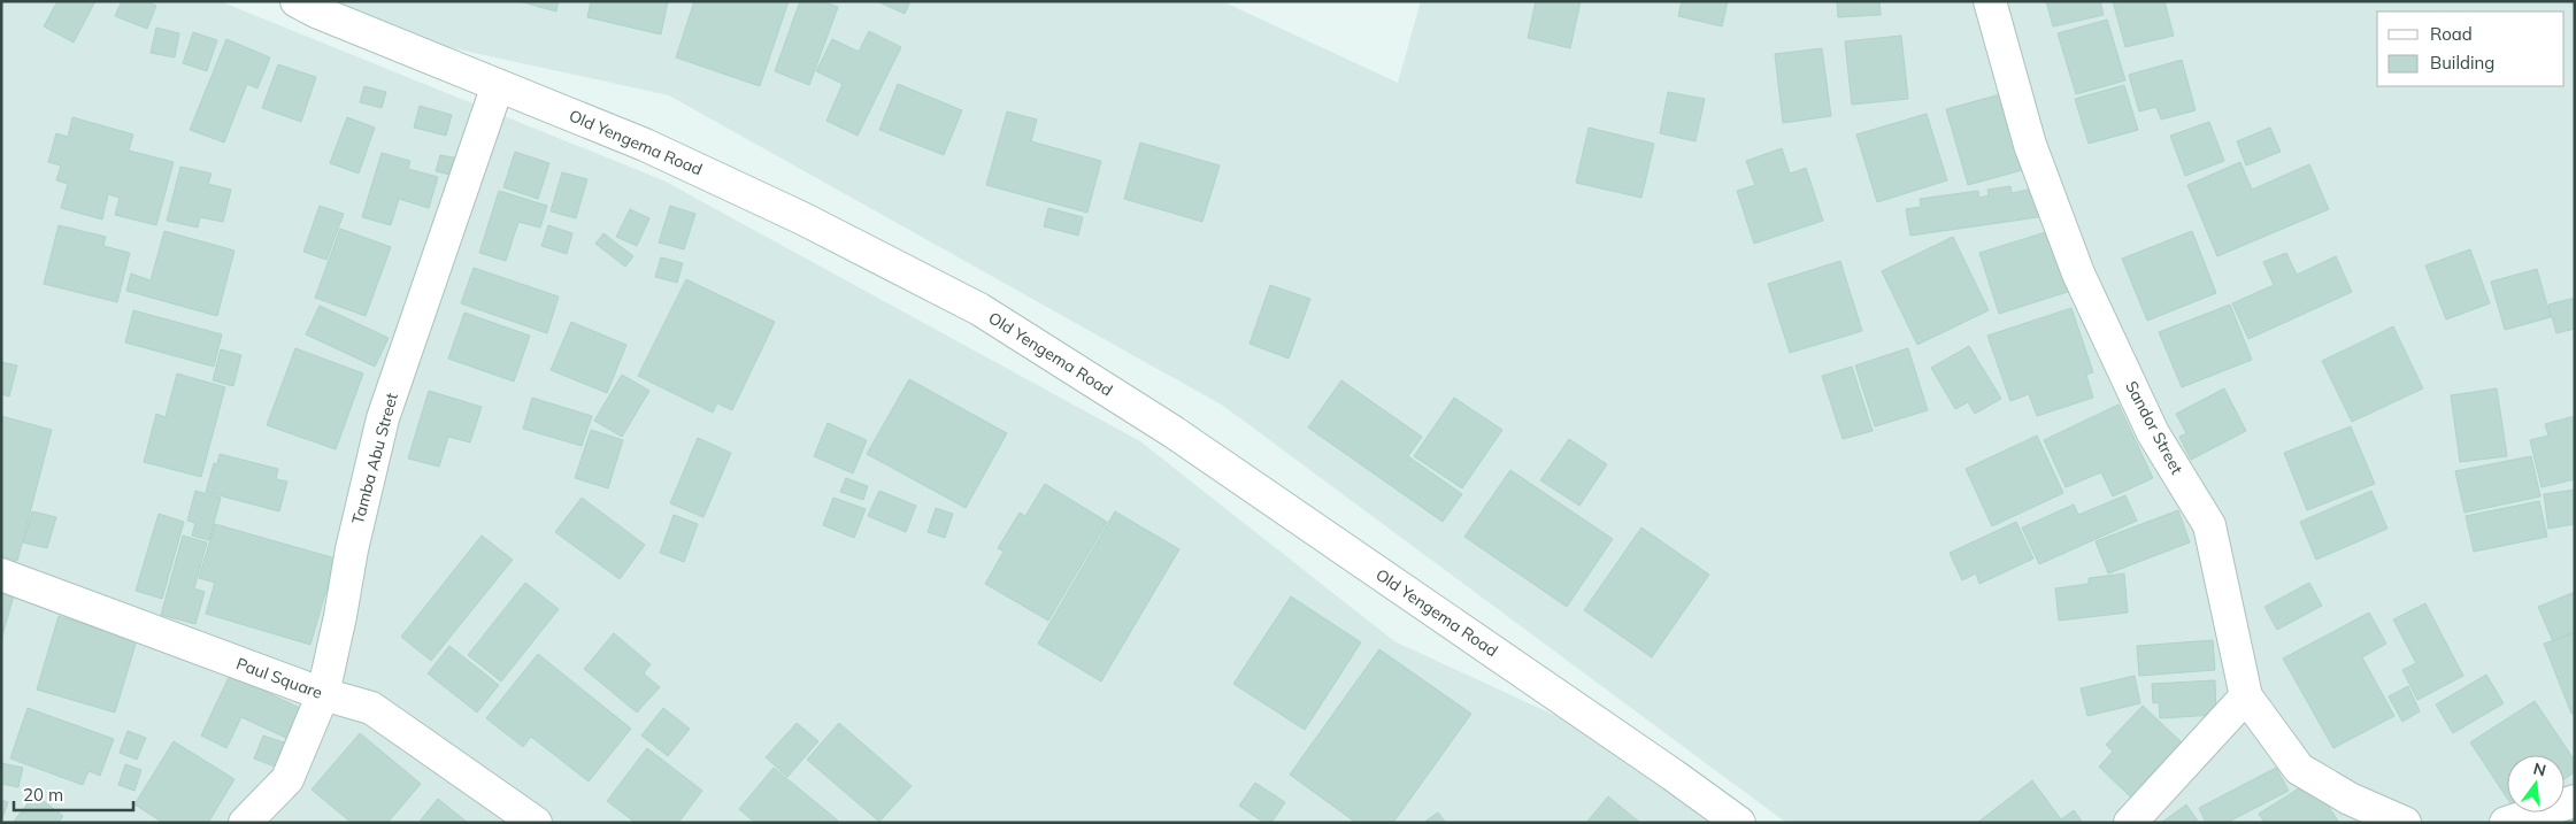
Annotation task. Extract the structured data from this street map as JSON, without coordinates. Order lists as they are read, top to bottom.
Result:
{
  "streets": {
    "street": [
      "Old Yengema Road",
      "Sandor Street",
      "Tamba Abu Street",
      "Paul Square"
    ]
  },
  "crossings": [
    ["Old Yengema Road", "Tamba Abu Street"],
    ["Tamba Abu Street", "Paul Square"]
  ],
  "legend": ["Road", "Building"],
  "scale_bar": "20 m",
  "north": "top"
}
